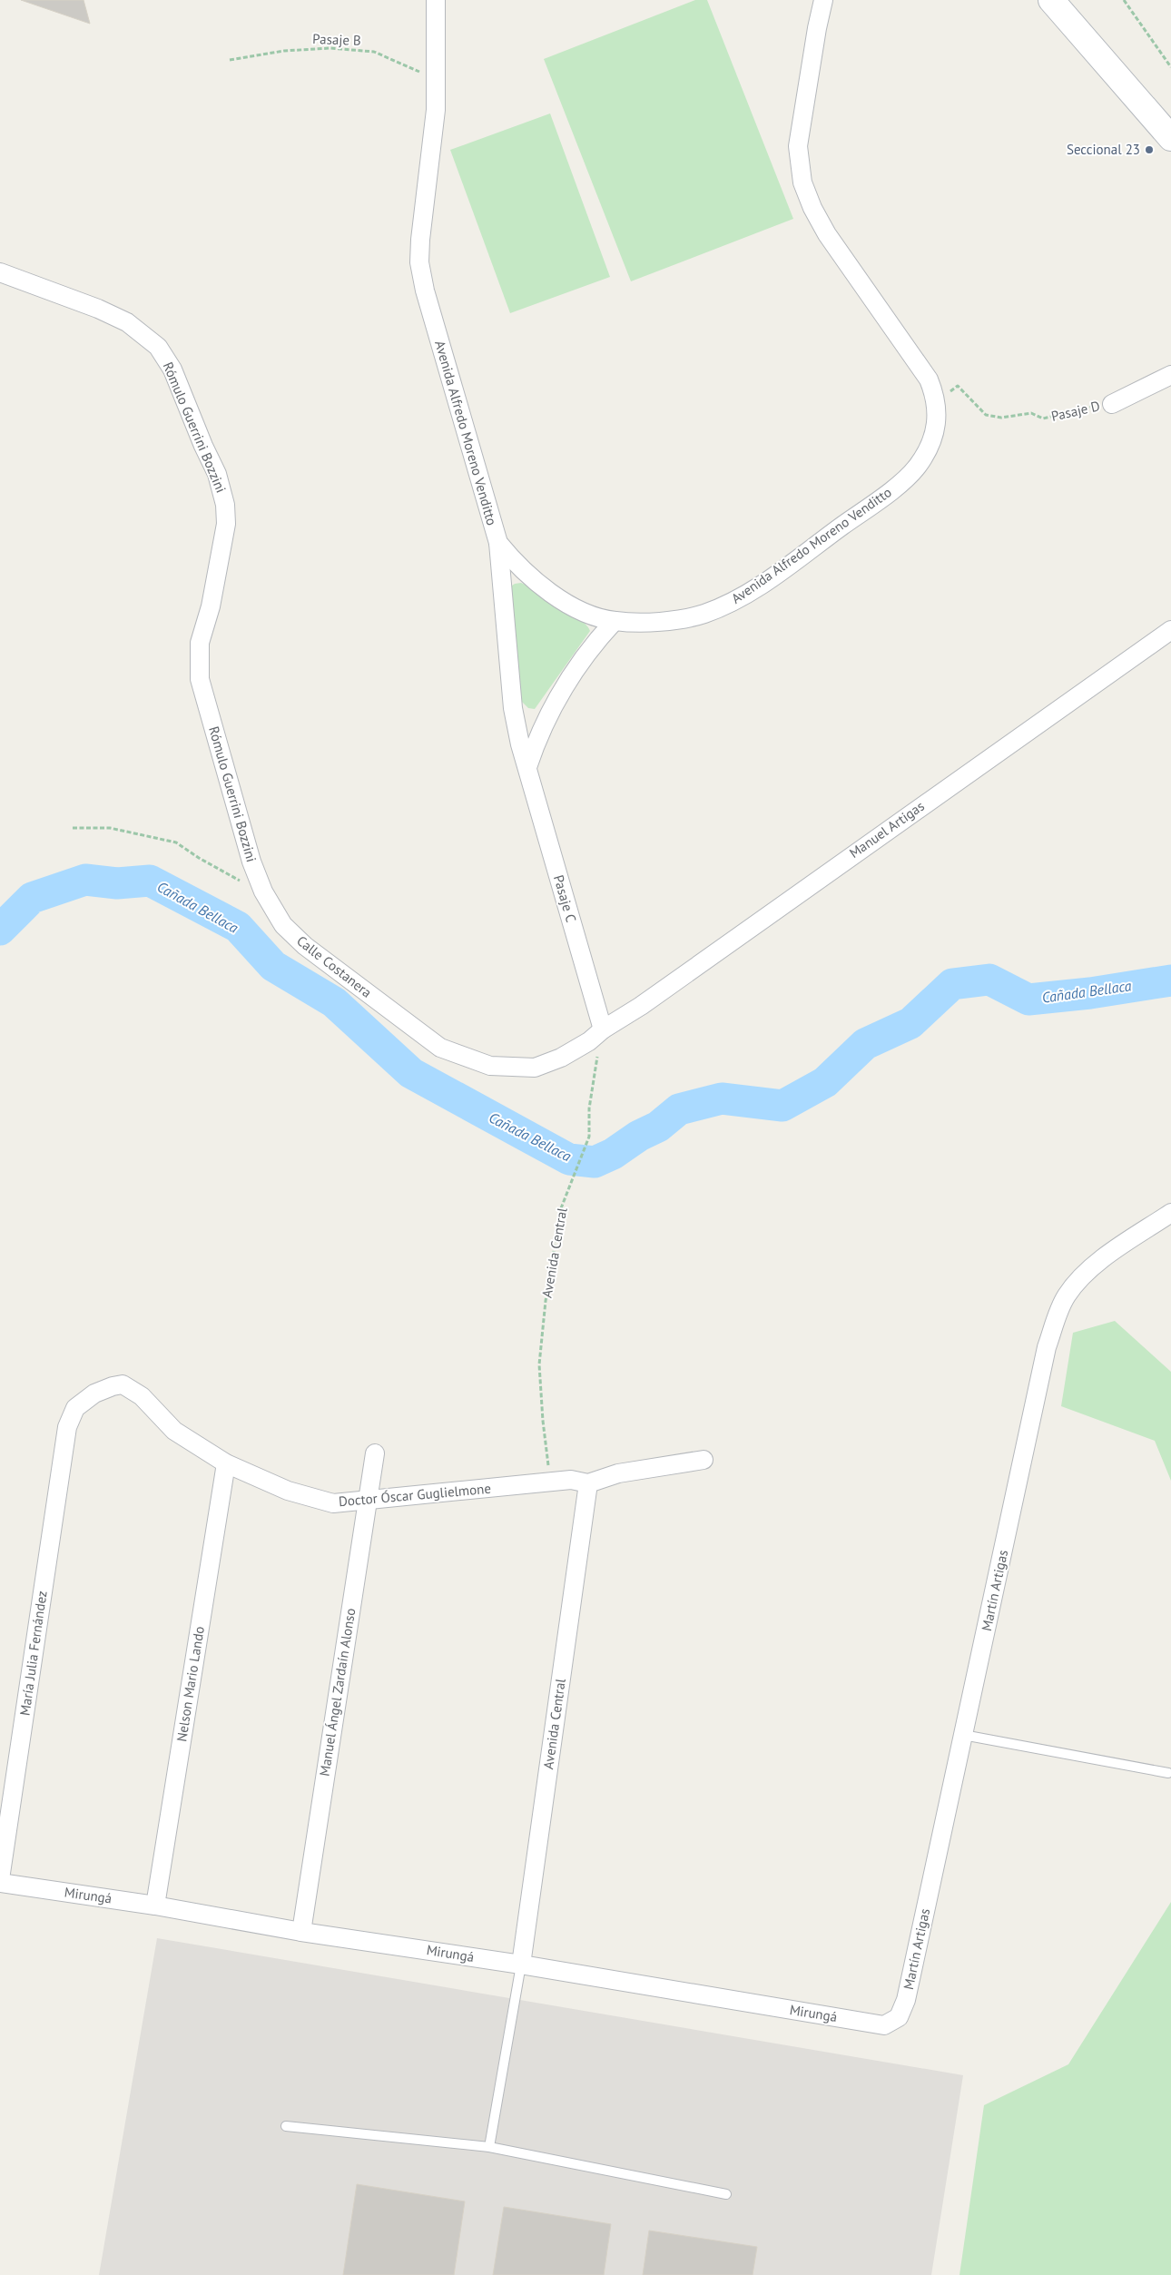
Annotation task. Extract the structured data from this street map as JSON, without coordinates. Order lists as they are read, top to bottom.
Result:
{
  "streets": {
    "street": [
      "Pasaje D",
      "Rómulo Guerrini Bozzini",
      "Avenida Alfredo Moreno Venditto",
      "Manuel Artigas",
      "Pasaje C",
      "Calle Costanera",
      "Avenida Central",
      "Doctor Óscar Guglielmone",
      "Martín Artigas",
      "María Julia Fernández",
      "Nelson Mario Lando",
      "Manuel Ángel Zardaín Alonso",
      "Mirungá"
    ],
    "path": ["Pasaje B"]
  },
  "crossings": [
    ["Pasaje B", "Avenida Alfredo Moreno Venditto"],
    ["Pasaje D", "Avenida Alfredo Moreno Venditto"],
    ["Rómulo Guerrini Bozzini", "Calle Costanera"],
    ["Avenida Alfredo Moreno Venditto", "Pasaje C"],
    ["Manuel Artigas", "Pasaje C"],
    ["Manuel Artigas", "Calle Costanera"],
    ["Manuel Artigas", "Avenida Central"],
    ["Pasaje C", "Calle Costanera"],
    ["Pasaje C", "Avenida Central"],
    ["Calle Costanera", "Avenida Central"],
    ["Avenida Central", "Doctor Óscar Guglielmone"],
    ["Avenida Central", "Mirungá"],
    ["Doctor Óscar Guglielmone", "María Julia Fernández"],
    ["Doctor Óscar Guglielmone", "Nelson Mario Lando"],
    ["Doctor Óscar Guglielmone", "Manuel Ángel Zardaín Alonso"],
    ["Martín Artigas", "Mirungá"],
    ["Nelson Mario Lando", "Mirungá"],
    ["Manuel Ángel Zardaín Alonso", "Mirungá"]
  ],
  "water": ["Cañada Bellaca"],
  "places": ["Seccional 23"]
}
